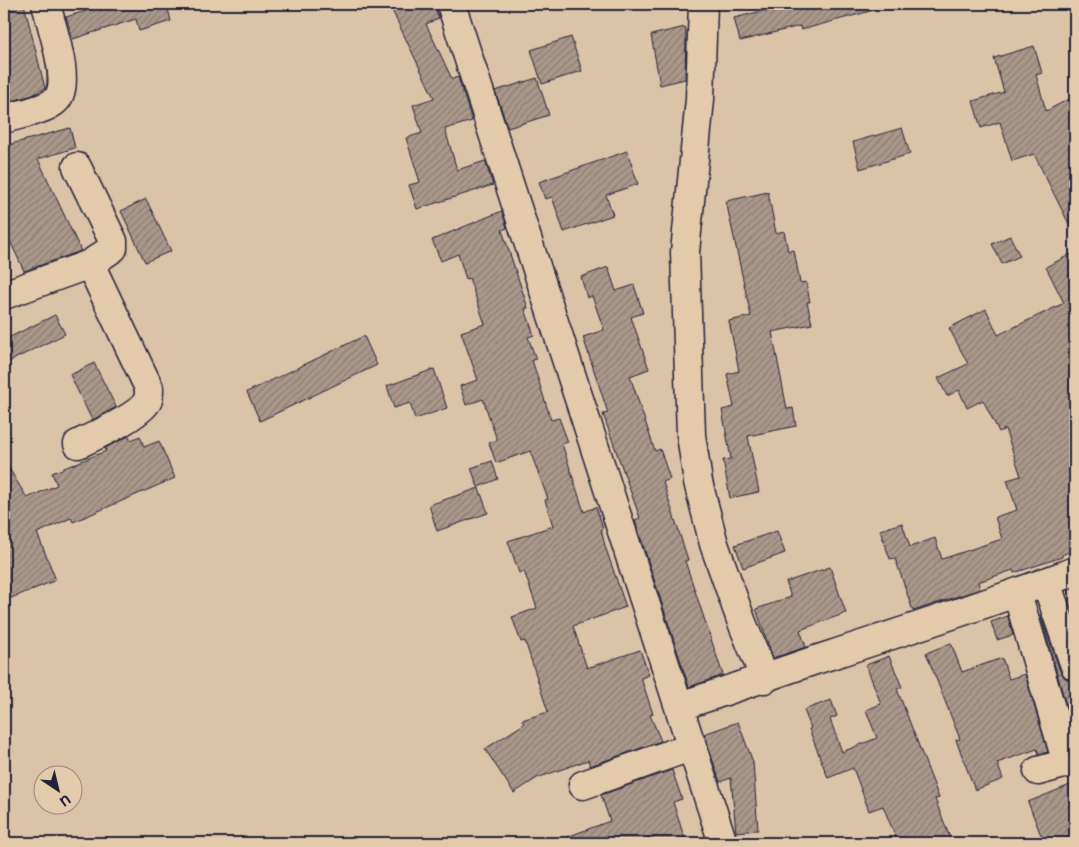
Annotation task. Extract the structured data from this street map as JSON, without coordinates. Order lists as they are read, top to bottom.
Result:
{
  "north": "bottom right"
}
